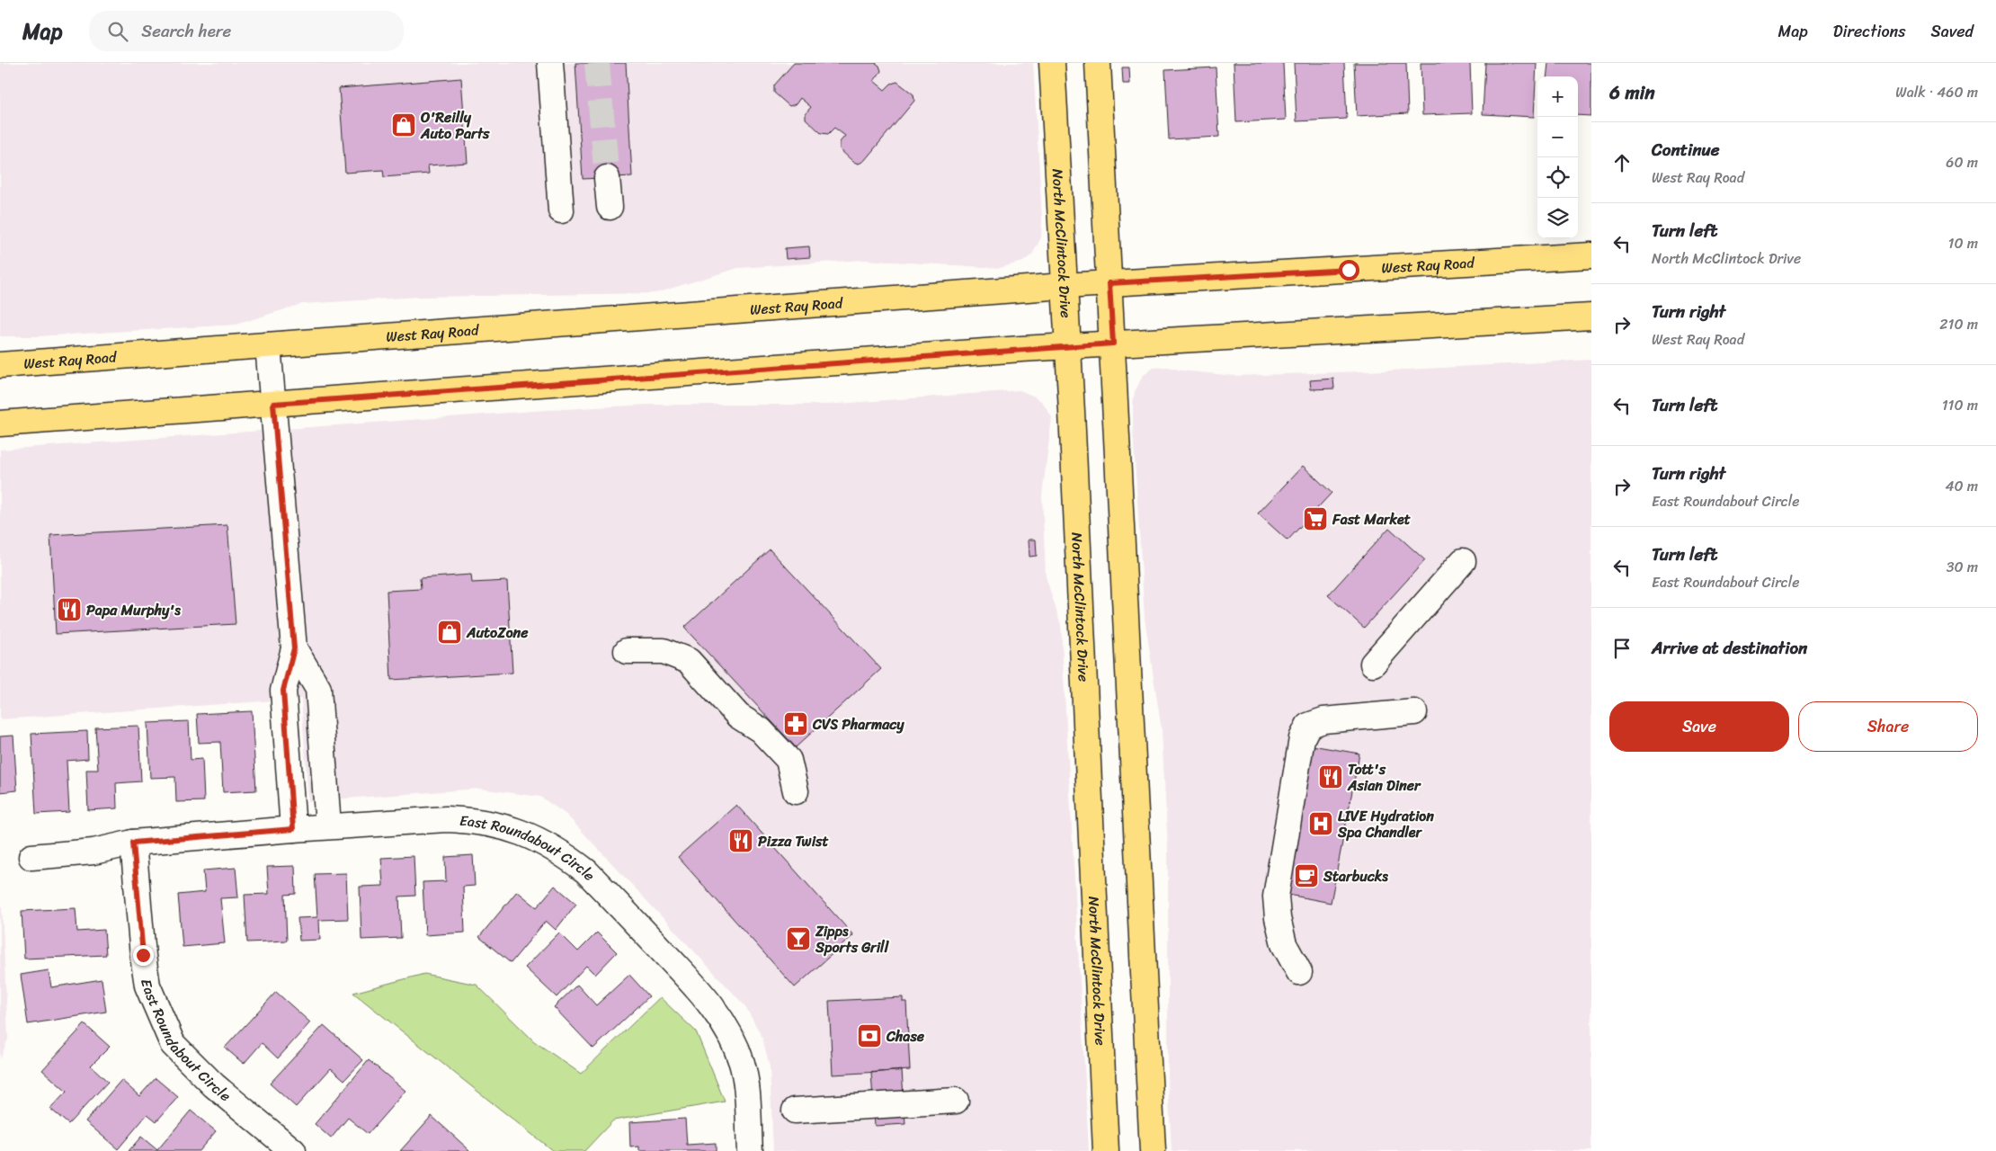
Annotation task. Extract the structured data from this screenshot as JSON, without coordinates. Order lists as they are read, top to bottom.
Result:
{
  "streets": {
    "main road": ["North McClintock Drive", "West Ray Road"],
    "street": ["East Roundabout Circle"]
  },
  "crossings": [
    ["North McClintock Drive", "West Ray Road"]
  ],
  "places": {
    "shop": ["O'Reilly Auto Parts", "AutoZone"],
    "supermarket": ["Fast Market"],
    "restaurant": ["Papa Murphy's", "Tott's Asian Diner", "Pizza Twist"],
    "pharmacy": ["CVS Pharmacy"],
    "hospital": ["LIVE Hydration Spa Chandler"],
    "cafe": ["Starbucks"],
    "bar": ["Zipps Sports Grill"],
    "bank": ["Chase"]
  },
  "page": {
    "header": "Map",
    "search": "Search here",
    "nav": ["Map", "Directions", "Saved"],
    "heading": ["6 min", "Walk · 460 m"],
    "map_buttons": ["+", "−"],
    "list": [
      ["Continue", "West Ray Road", "60 m"],
      ["Turn left", "North McClintock Drive", "10 m"],
      ["Turn right", "West Ray Road", "210 m"],
      ["Turn left", "110 m"],
      ["Turn right", "East Roundabout Circle", "40 m"],
      ["Turn left", "East Roundabout Circle", "30 m"],
      "Arrive at destination"
    ],
    "buttons": ["Save", "Share"]
  }
}
